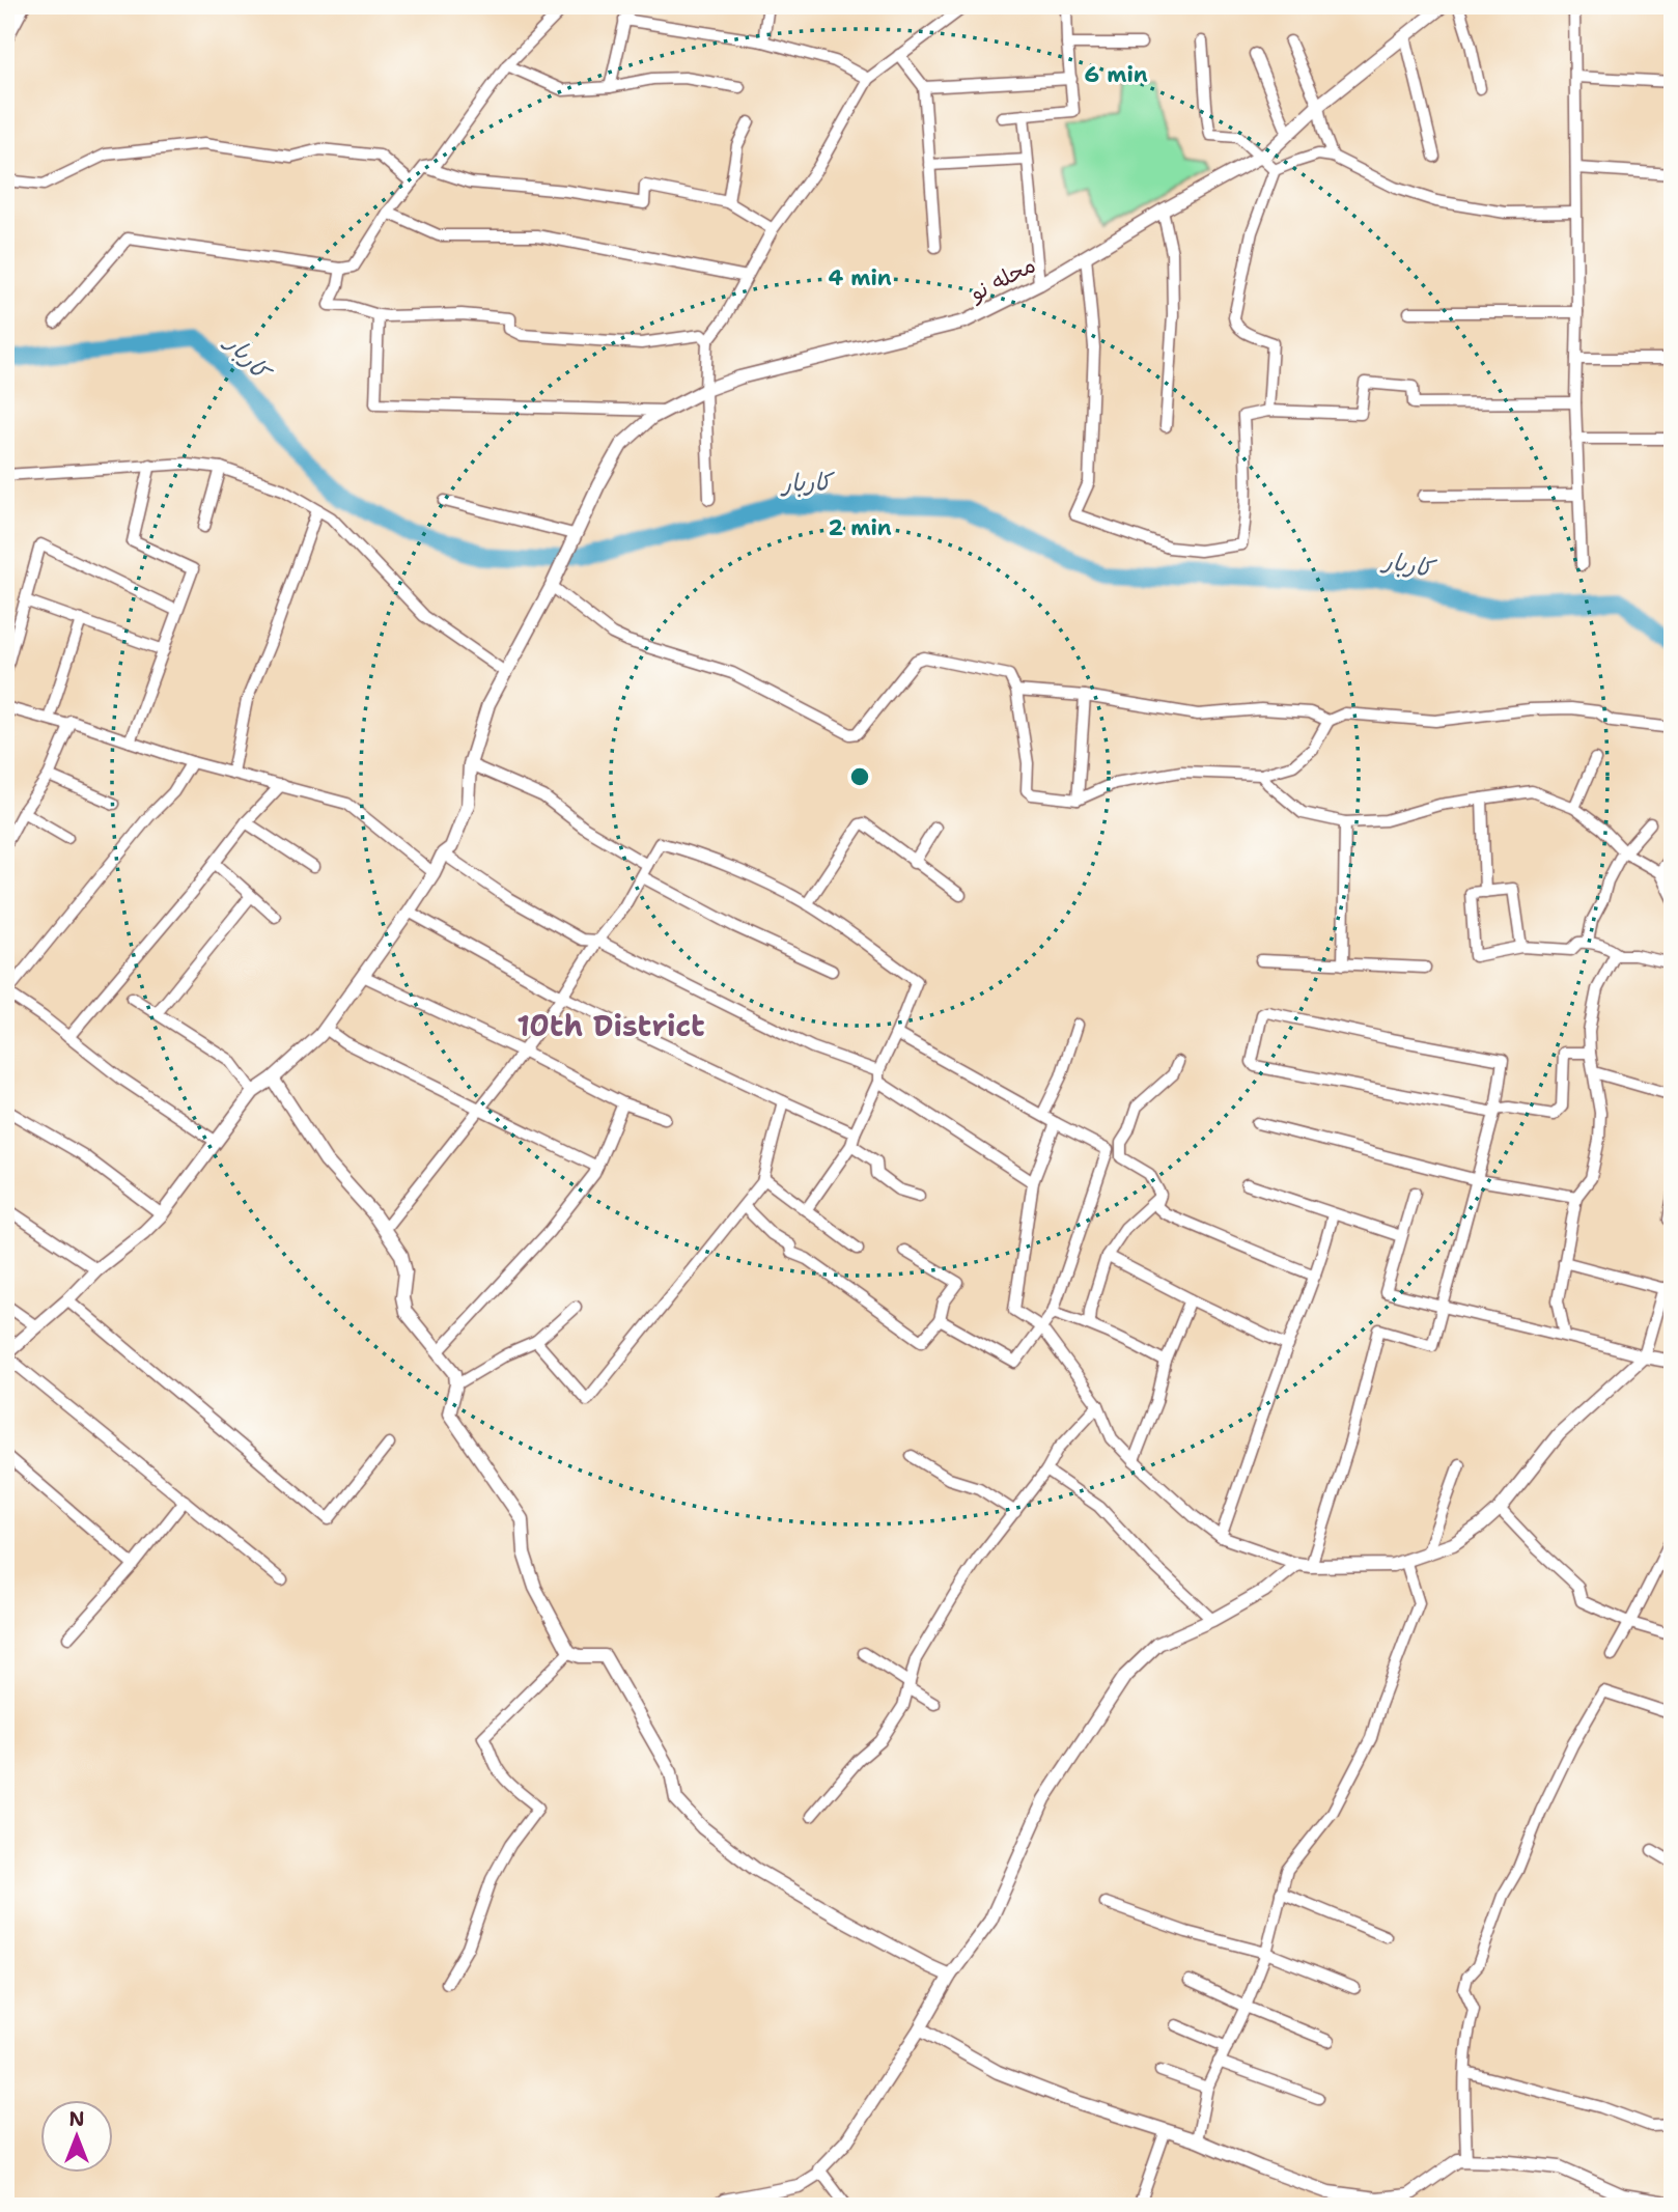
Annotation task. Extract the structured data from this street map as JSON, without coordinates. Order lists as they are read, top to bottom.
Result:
{
  "streets": {
    "street": ["محله نو"]
  },
  "districts": ["10th District"],
  "water": ["کاربار"],
  "north": "top",
  "rings": ["6 min", "4 min", "2 min"]
}
